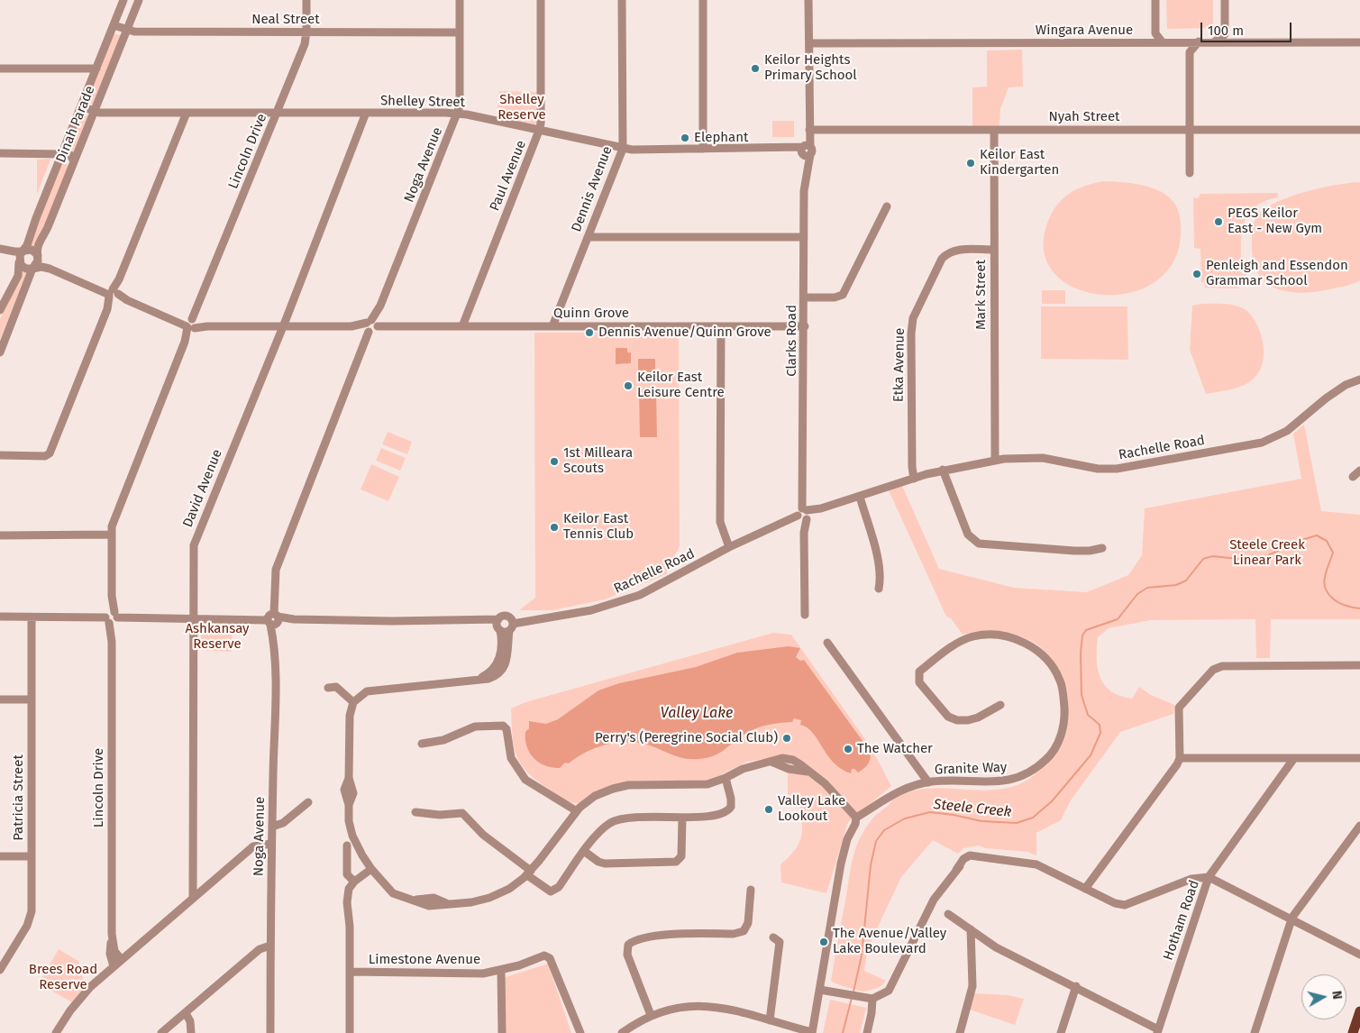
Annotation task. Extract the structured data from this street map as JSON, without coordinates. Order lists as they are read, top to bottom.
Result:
{
  "streets": {
    "street": [
      "Neal Street",
      "Wingara Avenue",
      "Shelley Street",
      "Nyah Street",
      "Dinah Parade",
      "Lincoln Drive",
      "Noga Avenue",
      "Paul Avenue",
      "Dennis Avenue",
      "Mark Street",
      "Quinn Grove",
      "Clarks Road",
      "Etka Avenue",
      "Rachelle Road",
      "David Avenue",
      "Granite Way",
      "Patricia Street",
      "Hotham Road",
      "Limestone Avenue"
    ]
  },
  "crossings": [
    ["Neal Street", "Dinah Parade"],
    ["Neal Street", "Lincoln Drive"],
    ["Neal Street", "Noga Avenue"],
    ["Wingara Avenue", "Clarks Road"],
    ["Shelley Street", "Dinah Parade"],
    ["Shelley Street", "Lincoln Drive"],
    ["Shelley Street", "Noga Avenue"],
    ["Shelley Street", "Paul Avenue"],
    ["Shelley Street", "Dennis Avenue"],
    ["Shelley Street", "Clarks Road"],
    ["Shelley Street", "David Avenue"],
    ["Nyah Street", "Mark Street"],
    ["Nyah Street", "Clarks Road"],
    ["Dinah Parade", "Quinn Grove"],
    ["Lincoln Drive", "Quinn Grove"],
    ["Noga Avenue", "Quinn Grove"],
    ["Paul Avenue", "Quinn Grove"],
    ["Dennis Avenue", "Quinn Grove"],
    ["Mark Street", "Etka Avenue"],
    ["Mark Street", "Rachelle Road"],
    ["Quinn Grove", "Clarks Road"],
    ["Quinn Grove", "David Avenue"],
    ["Clarks Road", "Rachelle Road"],
    ["Etka Avenue", "Rachelle Road"]
  ],
  "water": ["Valley Lake", "Steele Creek"],
  "parks": [
    "Shelley Reserve",
    "Steele Creek Linear Park",
    "Ashkansay Reserve",
    "Brees Road Reserve"
  ],
  "places": [
    "Keilor Heights Primary School",
    "Elephant",
    "Keilor East Kindergarten",
    "PEGS Keilor East - New Gym",
    "Penleigh and Essendon Grammar School",
    "Dennis Avenue/Quinn Grove",
    "Keilor East Leisure Centre",
    "1st Milleara Scouts",
    "Keilor East Tennis Club",
    "Perry's (Peregrine Social Club)",
    "The Watcher",
    "Valley Lake Lookout",
    "The Avenue/Valley Lake Boulevard"
  ],
  "scale_bar": "100 m",
  "north": "right"
}
